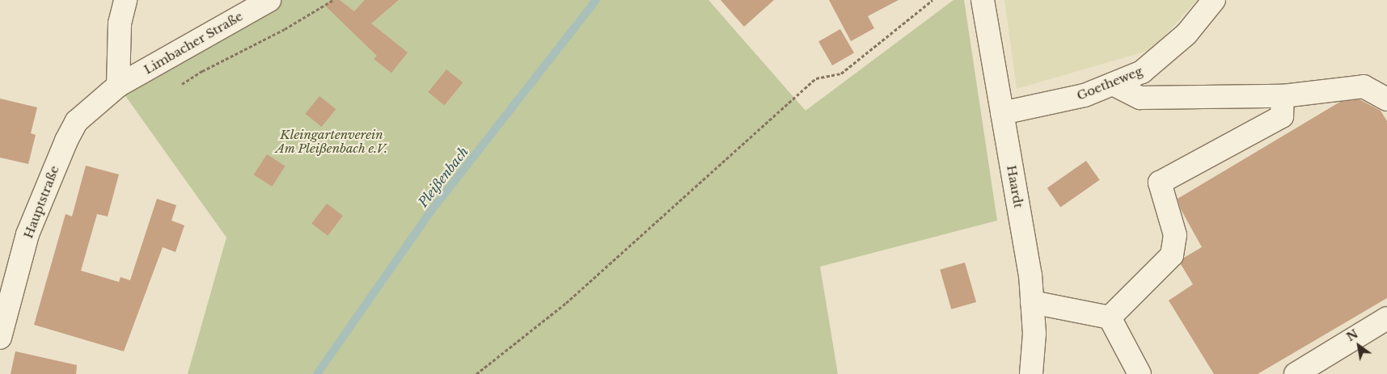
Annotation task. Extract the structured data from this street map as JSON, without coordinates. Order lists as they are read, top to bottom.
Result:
{
  "streets": {
    "street": [
      "Limbacher Straße",
      "Goetheweg",
      "Haardt",
      "Hauptstraße"
    ]
  },
  "crossings": [
    ["Limbacher Straße", "Hauptstraße"],
    ["Goetheweg", "Haardt"]
  ],
  "water": ["Pleißenbach"],
  "parks": ["Kleingartenverein Am Pleißenbach e.V."],
  "north": "top left"
}
